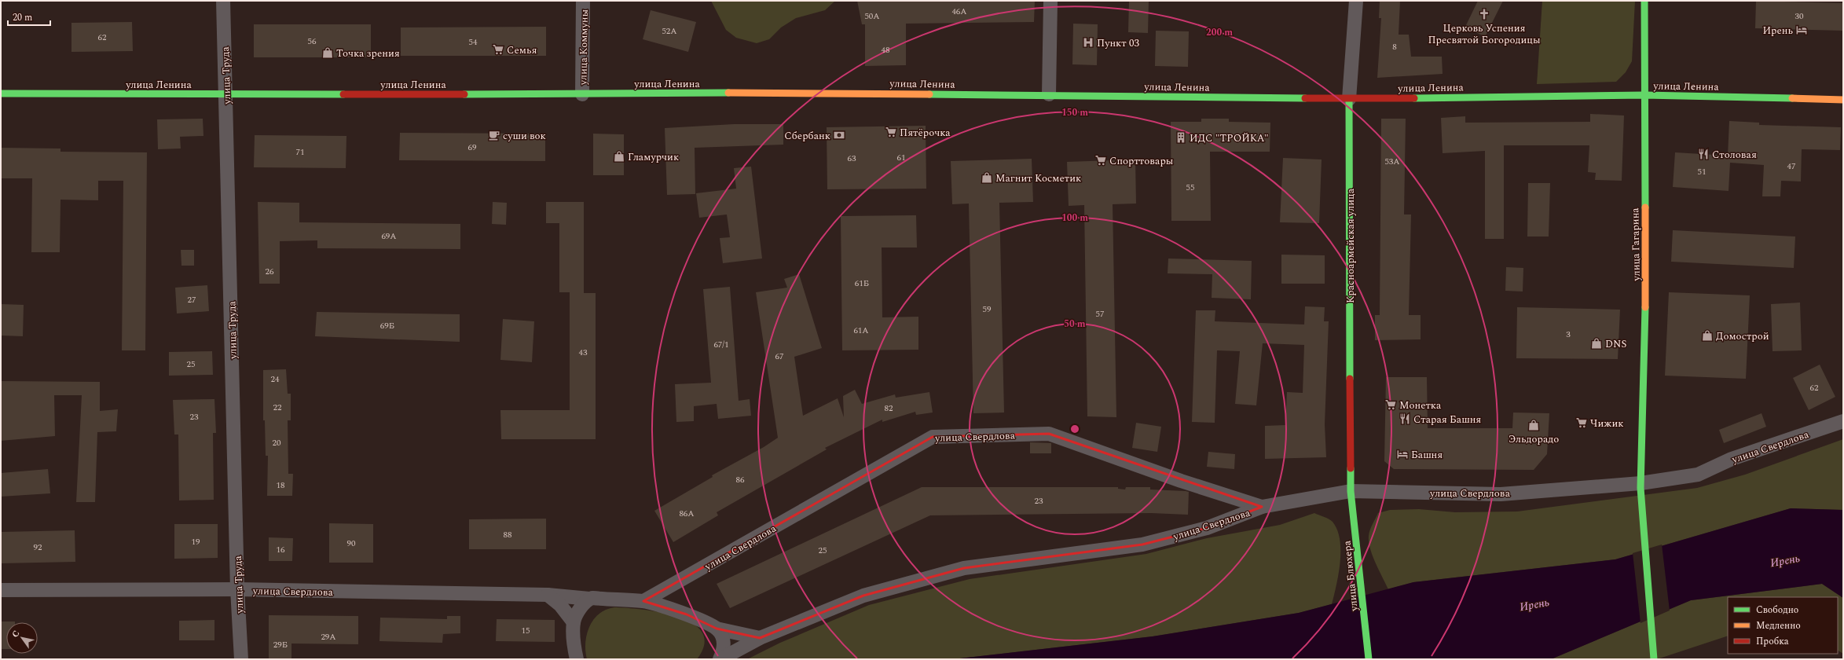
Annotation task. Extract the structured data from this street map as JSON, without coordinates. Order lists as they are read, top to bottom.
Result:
{
  "streets": {
    "street": [
      "улица Коммуны",
      "улица Труда",
      "улица Ленина",
      "улица Гагарина",
      "Красноармейская улица",
      "улица Свердлова",
      "улица Блюхера"
    ]
  },
  "crossings": [
    ["улица Коммуны", "улица Ленина"],
    ["улица Труда", "улица Ленина"],
    ["улица Труда", "улица Свердлова"],
    ["улица Ленина", "улица Гагарина"],
    ["улица Ленина", "Красноармейская улица"],
    ["улица Гагарина", "улица Свердлова"],
    ["Красноармейская улица", "улица Свердлова"],
    ["Красноармейская улица", "улица Блюхера"],
    ["улица Свердлова", "улица Блюхера"]
  ],
  "water": ["Ирень"],
  "places": {
    "church": ["Церковь Успения Пресвятой Богородицы"],
    "hotel": ["Ирень", "Башня"],
    "hospital": ["Пункт 03"],
    "supermarket": [
      "Семья",
      "Пятёрочка",
      "Спорттовары",
      "Монетка",
      "Чижик"
    ],
    "shop": [
      "Точка зрения",
      "Гламурчик",
      "Магнит Косметик",
      "Домострой",
      "DNS",
      "Эльдорадо"
    ],
    "cafe": ["суши вок"],
    "bank": ["Сбербанк"],
    "building": ["ИДС \"ТРОЙКА\""],
    "restaurant": ["Столовая", "Старая Башня"]
  },
  "house_numbers": [
    "46А",
    "50А",
    "30",
    "52А",
    "62",
    "56",
    "54",
    "8",
    "48",
    "69",
    "71",
    "61",
    "63",
    "53А",
    "47",
    "51",
    "55",
    "69А",
    "26",
    "61Б",
    "27",
    "59",
    "57",
    "69Б",
    "61А",
    "3",
    "67/1",
    "43",
    "67",
    "25",
    "24",
    "62",
    "22",
    "82",
    "23",
    "20",
    "86",
    "18",
    "23",
    "86А",
    "88",
    "19",
    "90",
    "92",
    "16",
    "25",
    "15",
    "29А",
    "29Б"
  ],
  "legend": ["Свободно", "Медленно", "Пробка"],
  "scale_bar": "20 m",
  "north": "top left",
  "rings": [
    "200 m",
    "150 m",
    "100 m",
    "50 m"
  ]
}
